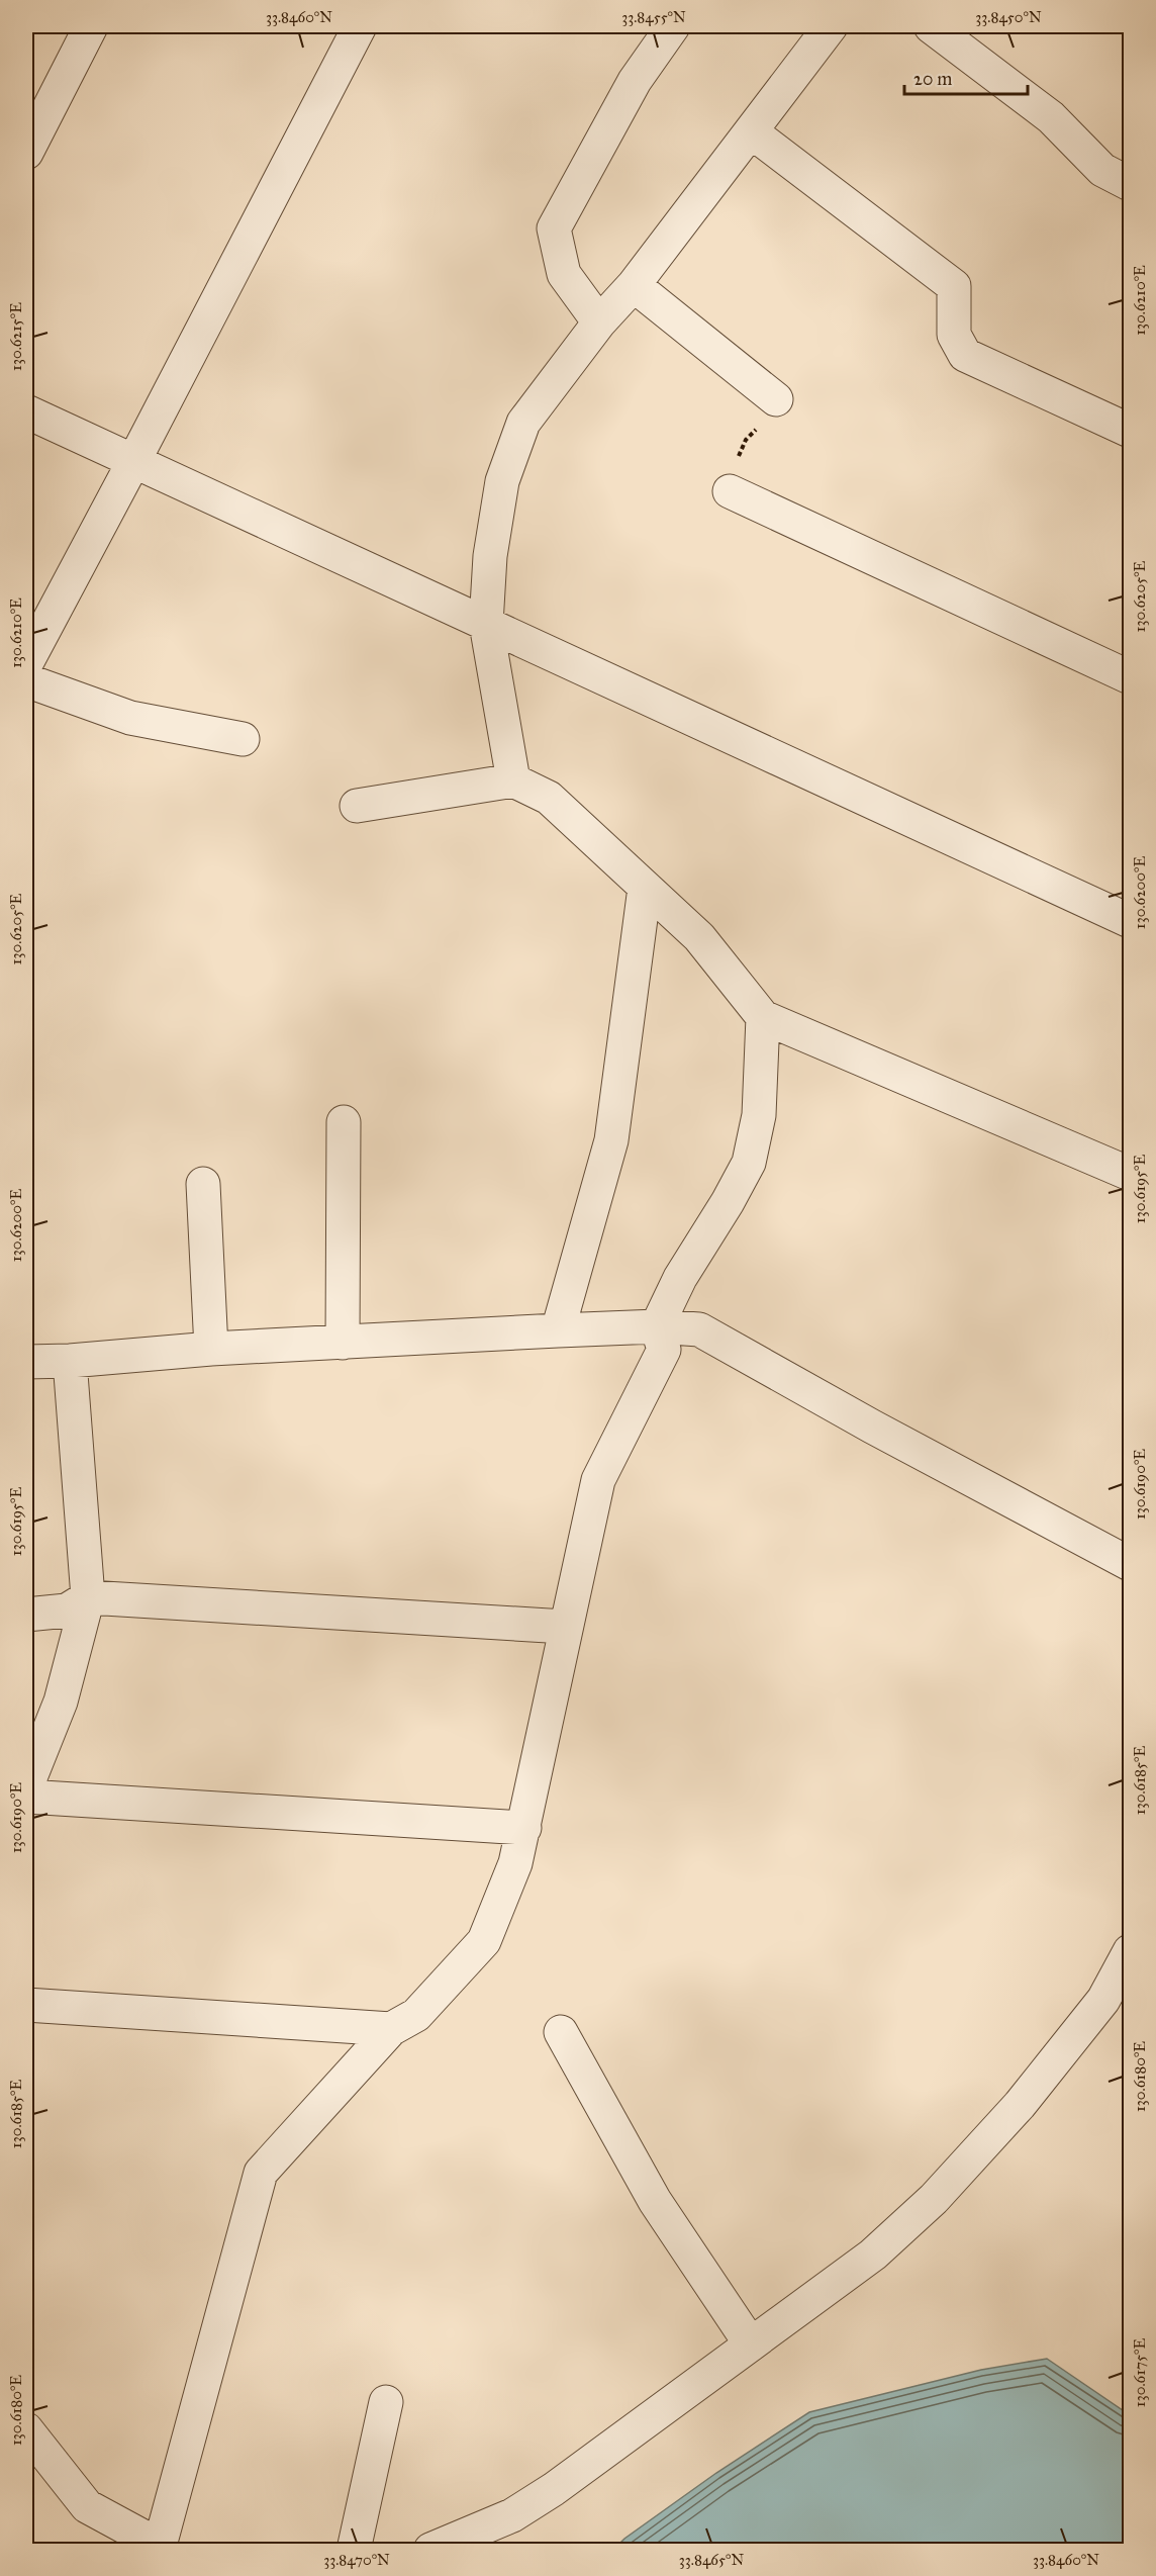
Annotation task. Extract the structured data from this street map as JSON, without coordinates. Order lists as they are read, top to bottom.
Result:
{
  "scale_bar": "20 m",
  "coordinates": [
    "33.8460°N",
    "33.8455°N",
    "33.8450°N",
    "130.6210°E",
    "130.6215°E",
    "130.6205°E",
    "130.6200°E",
    "130.6195°E",
    "130.6190°E",
    "130.6185°E",
    "130.6180°E",
    "130.6175°E",
    "33.8470°N",
    "33.8465°N"
  ]
}
